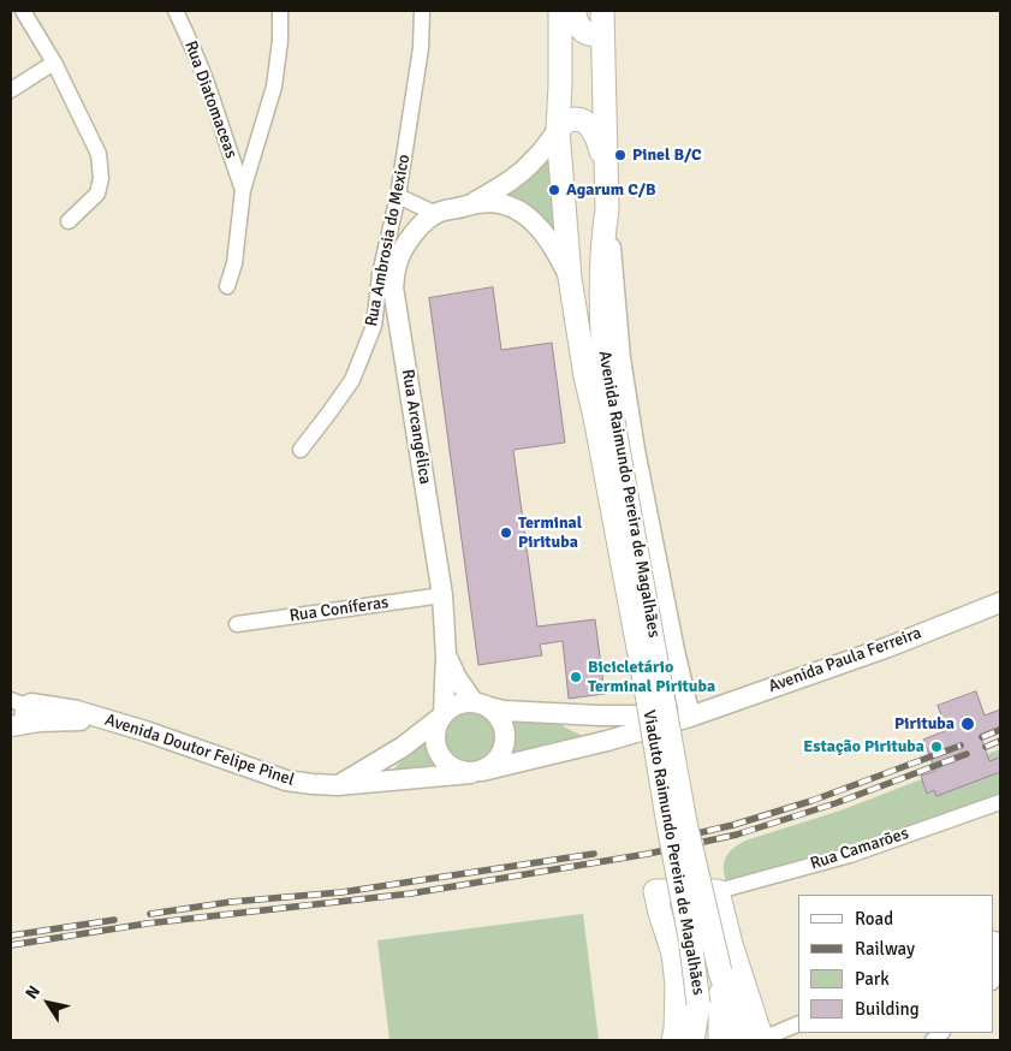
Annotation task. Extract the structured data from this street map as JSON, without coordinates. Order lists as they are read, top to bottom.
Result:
{
  "streets": {
    "main road": [
      "Rua Arcangélica",
      "Avenida Raimundo Pereira de Magalhães",
      "Avenida Paula Ferreira",
      "Avenida Doutor Felipe Pinel",
      "Viaduto Raimundo Pereira de Magalhães"
    ],
    "street": [
      "Rua Diatomaceas",
      "Rua Ambrosia do Mexico",
      "Rua Coníferas",
      "Rua Camarões"
    ]
  },
  "crossings": [
    ["Rua Arcangélica", "Rua Coníferas"],
    ["Rua Arcangélica", "Avenida Doutor Felipe Pinel"],
    ["Avenida Raimundo Pereira de Magalhães", "Viaduto Raimundo Pereira de Magalhães"],
    ["Avenida Paula Ferreira", "Avenida Doutor Felipe Pinel"]
  ],
  "places": [
    "Pinel B/C",
    "Agarum C/B",
    "Terminal Pirituba",
    "Bicicletário Terminal Pirituba",
    "Pirituba",
    "Estação Pirituba"
  ],
  "legend": [
    "Road",
    "Railway",
    "Park",
    "Building"
  ],
  "north": "top left"
}
